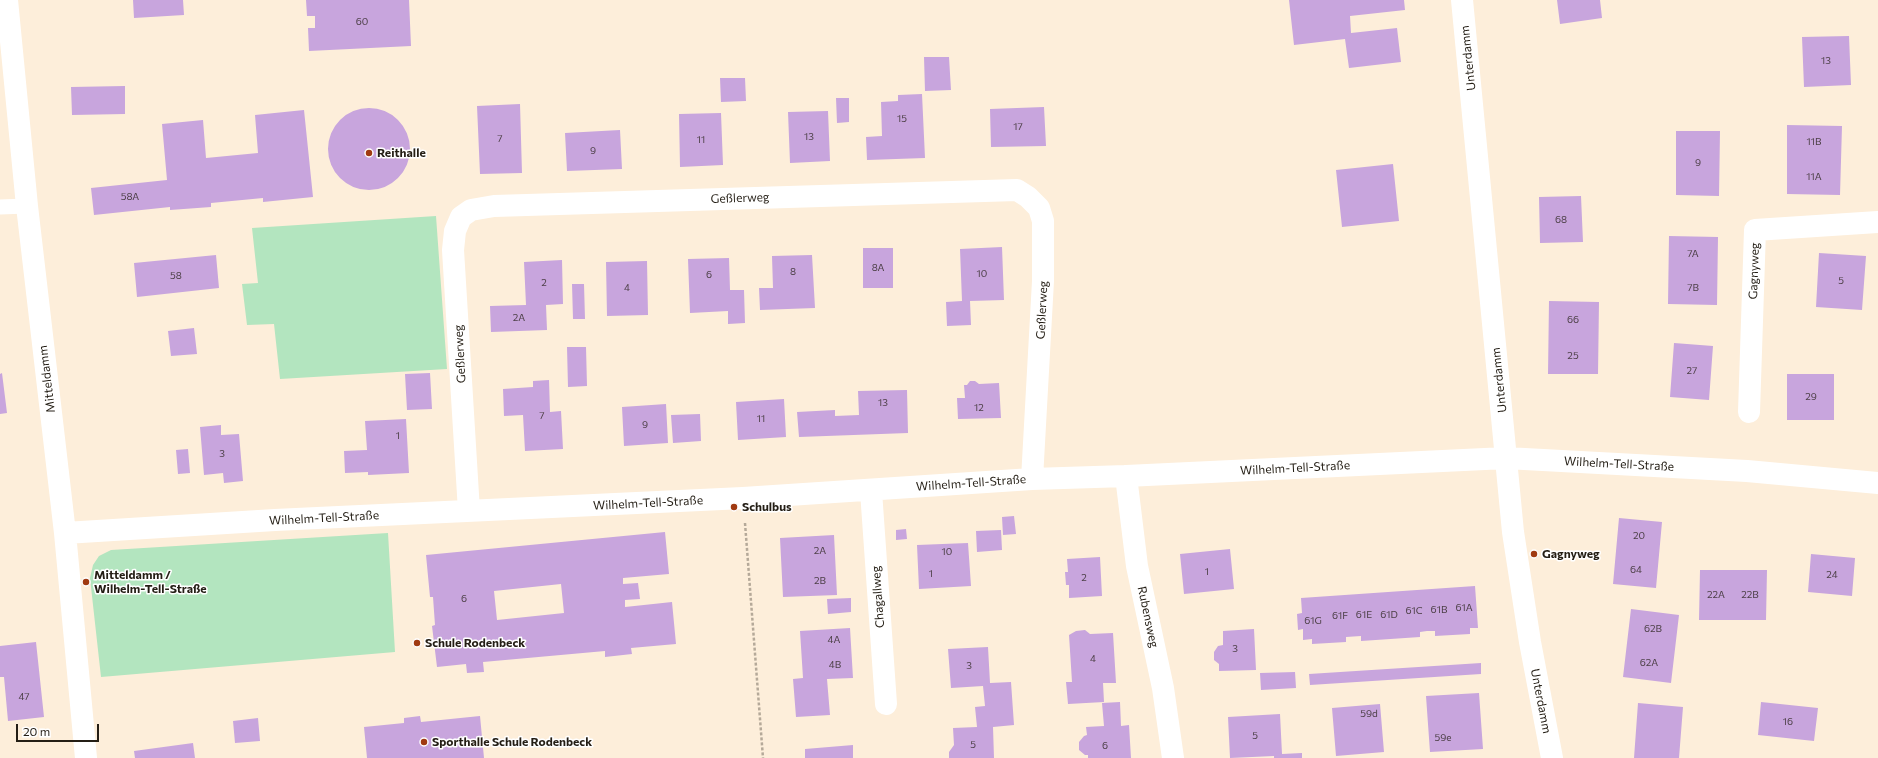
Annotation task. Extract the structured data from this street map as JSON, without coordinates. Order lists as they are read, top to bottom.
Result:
{
  "streets": {
    "street": [
      "Unterdamm",
      "Geßlerweg",
      "Gagnyweg",
      "Mitteldamm",
      "Wilhelm-Tell-Straße",
      "Chagallweg",
      "Rubensweg"
    ]
  },
  "crossings": [
    ["Unterdamm", "Wilhelm-Tell-Straße"],
    ["Geßlerweg", "Wilhelm-Tell-Straße"],
    ["Mitteldamm", "Wilhelm-Tell-Straße"],
    ["Wilhelm-Tell-Straße", "Chagallweg"],
    ["Wilhelm-Tell-Straße", "Rubensweg"]
  ],
  "places": [
    "Reithalle",
    "Schulbus",
    "Gagnyweg",
    "Mitteldamm / Wilhelm-Tell-Straße",
    "Schule Rodenbeck",
    "Sporthalle Schule Rodenbeck"
  ],
  "house_numbers": [
    "60",
    "13",
    "15",
    "17",
    "13",
    "7",
    "11",
    "11B",
    "9",
    "9",
    "11A",
    "58A",
    "68",
    "7A",
    "8A",
    "8",
    "10",
    "6",
    "58",
    "5",
    "2",
    "4",
    "7B",
    "2A",
    "66",
    "25",
    "27",
    "29",
    "13",
    "12",
    "7",
    "11",
    "9",
    "1",
    "3",
    "20",
    "2A",
    "10",
    "64",
    "1",
    "1",
    "24",
    "2",
    "2B",
    "22A",
    "22B",
    "6",
    "61A",
    "61B",
    "61C",
    "61E",
    "61D",
    "61F",
    "61G",
    "62B",
    "4A",
    "3",
    "4",
    "62A",
    "4B",
    "3",
    "47",
    "59d",
    "16",
    "5",
    "59e",
    "5",
    "6"
  ],
  "scale_bar": "20 m"
}
